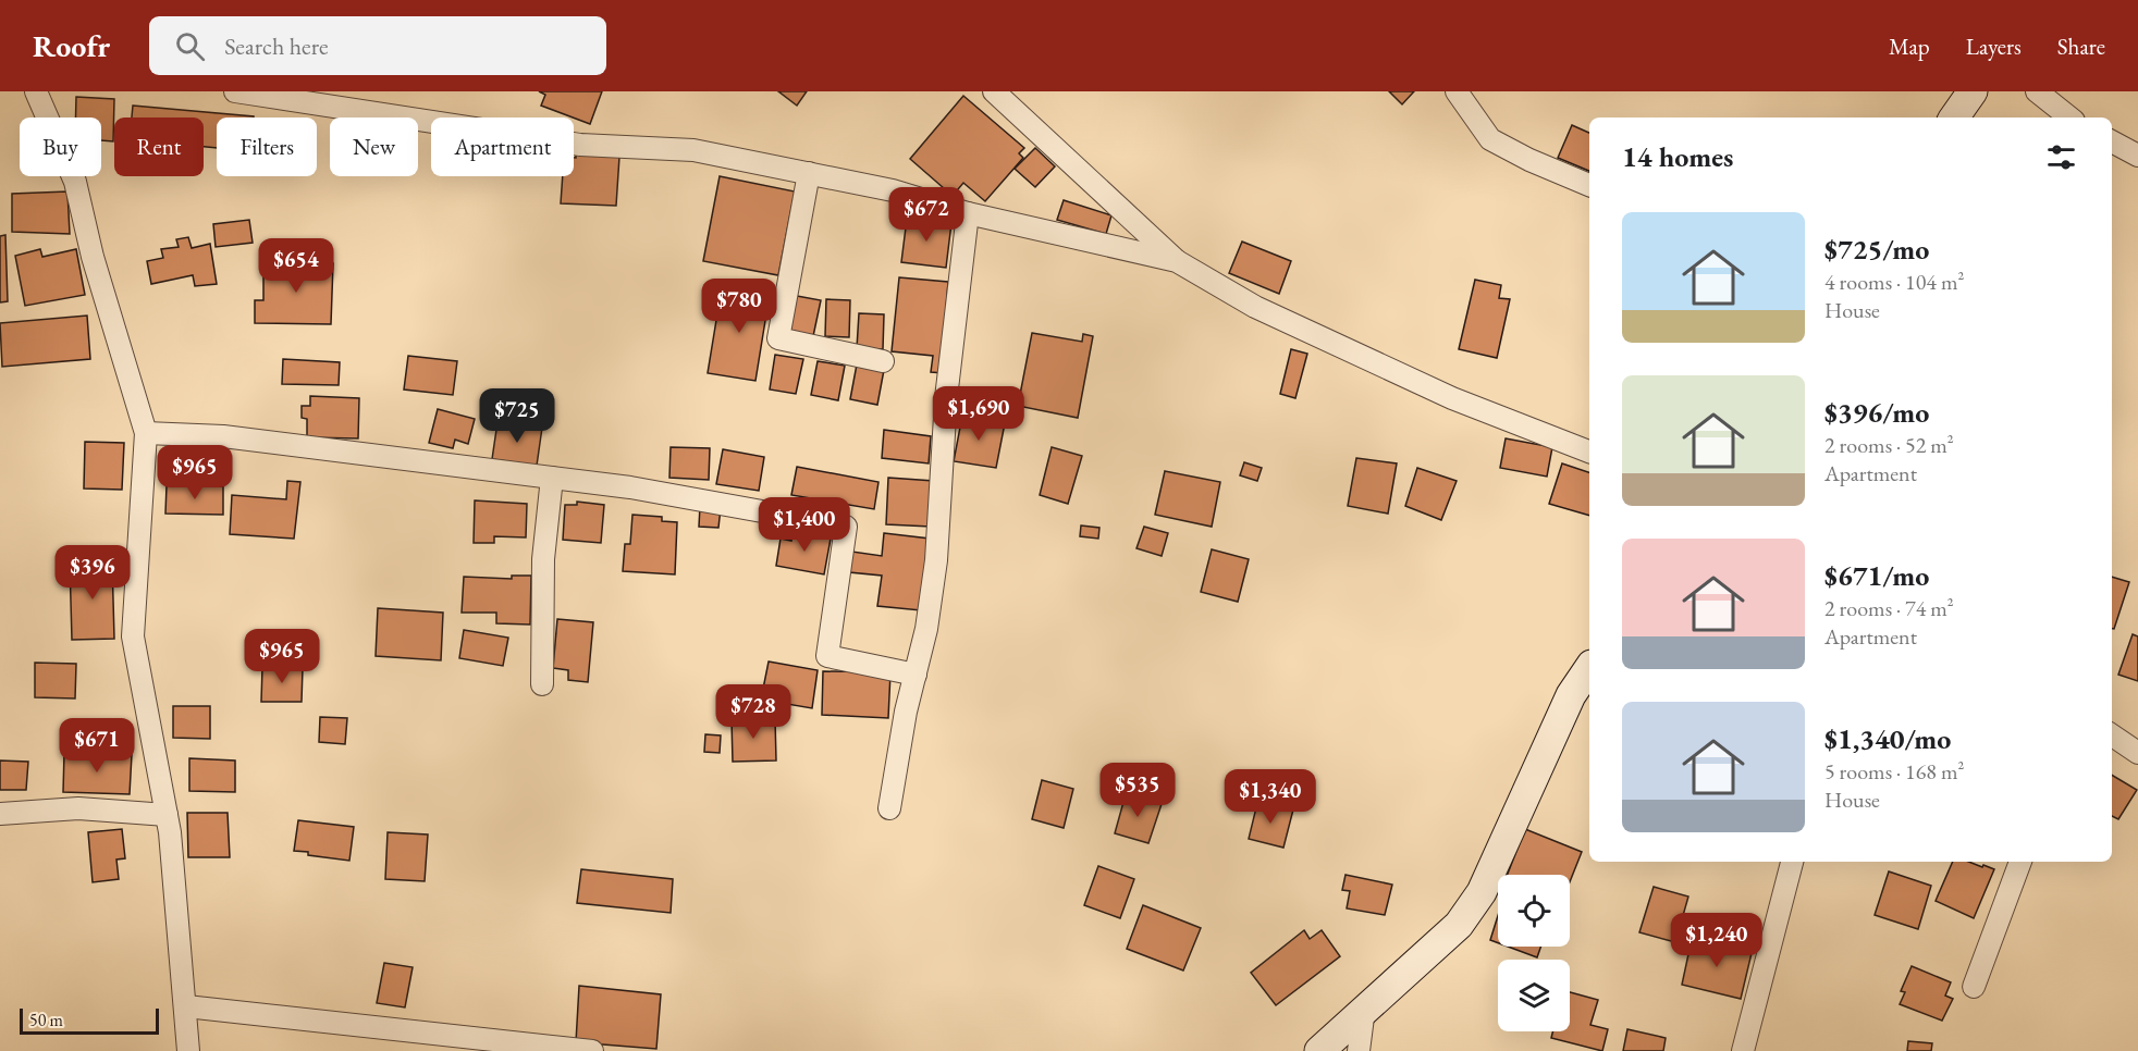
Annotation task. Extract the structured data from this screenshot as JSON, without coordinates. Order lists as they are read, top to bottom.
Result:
{
  "scale_bar": "50 m",
  "page": {
    "header": "Roofr",
    "search": "Search here",
    "nav": ["Map", "Layers", "Share"],
    "chip": [
      "Buy",
      "Rent",
      "Filters",
      "New",
      "Apartment"
    ],
    "heading": "14 homes",
    "price": [
      "$672",
      "$654",
      "$780",
      "$1,690",
      "$725",
      "$965",
      "$1,400",
      "$396",
      "$965",
      "$728",
      "$671",
      "$535",
      "$1,340",
      "$1,240"
    ],
    "list": [
      {
        "name": "$725/mo",
        "note": "4 rooms · 104 m² · House"
      },
      {
        "name": "$396/mo",
        "note": "2 rooms · 52 m² · Apartment"
      },
      {
        "name": "$671/mo",
        "note": "2 rooms · 74 m² · Apartment"
      },
      {
        "name": "$1,340/mo",
        "note": "5 rooms · 168 m² · House"
      }
    ],
    "scale": "50 m"
  }
}
